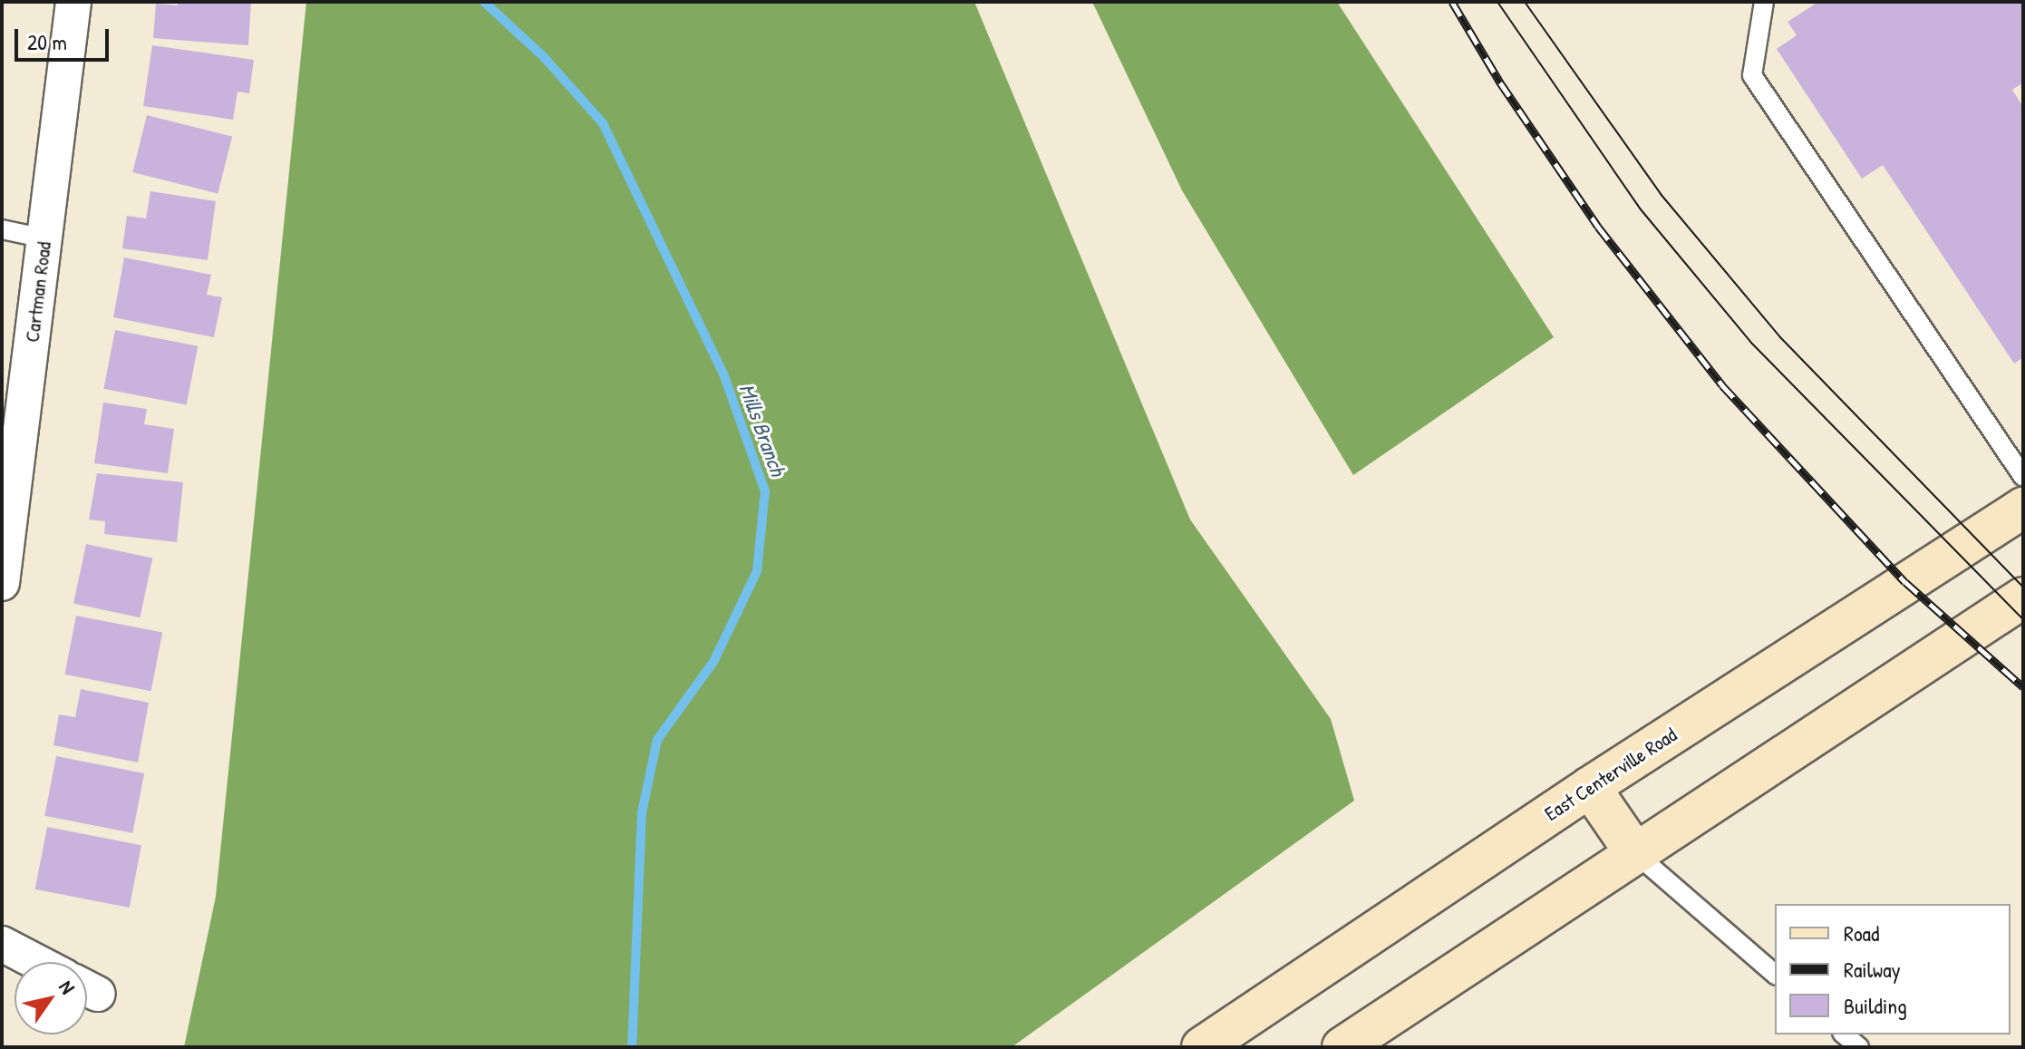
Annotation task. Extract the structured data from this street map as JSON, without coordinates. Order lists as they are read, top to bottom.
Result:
{
  "streets": {
    "main road": ["East Centerville Road"],
    "street": ["Cartman Road"]
  },
  "water": ["Mills Branch"],
  "legend": ["Road", "Railway", "Building"],
  "scale_bar": "20 m",
  "north": "top right"
}
